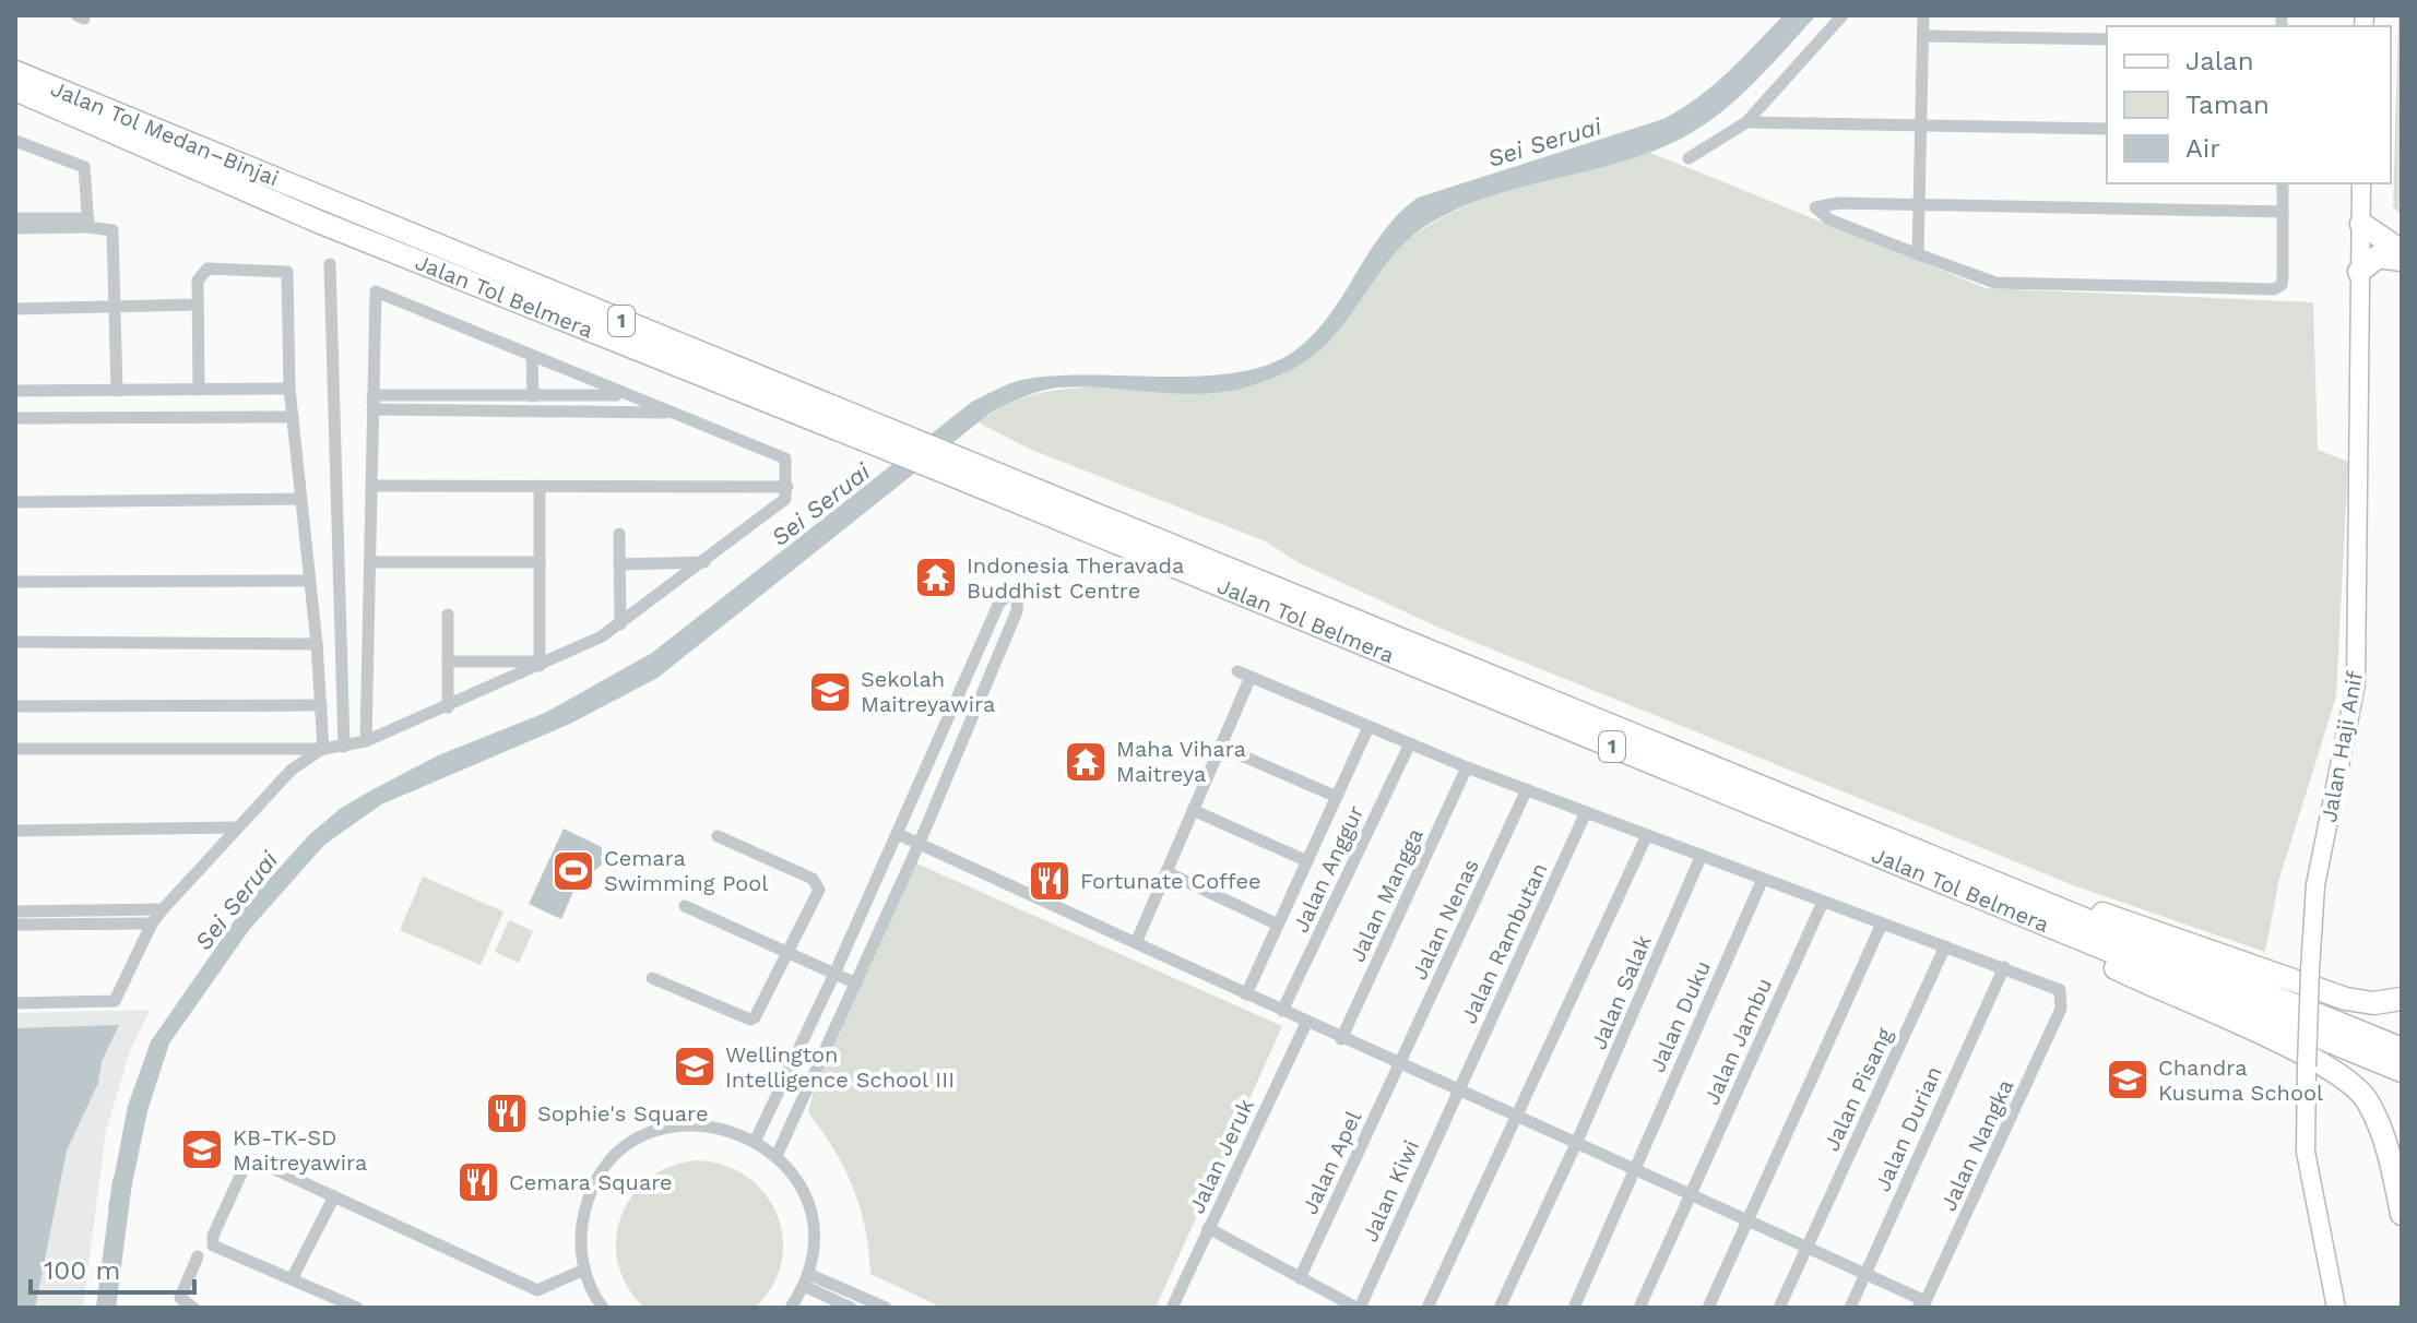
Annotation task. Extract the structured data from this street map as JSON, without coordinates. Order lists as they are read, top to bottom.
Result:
{
  "streets": {
    "highway": ["Jalan Tol Medan–Binjai", "Jalan Tol Belmera", "1"],
    "main road": ["Jalan Haji Anif"],
    "street": [
      "Jalan Anggur",
      "Jalan Mangga",
      "Jalan Nenas",
      "Jalan Rambutan",
      "Jalan Salak",
      "Jalan Duku",
      "Jalan Jambu",
      "Jalan Pisang",
      "Jalan Durian",
      "Jalan Nangka",
      "Jalan Jeruk",
      "Jalan Apel",
      "Jalan Kiwi"
    ]
  },
  "crossings": [
    ["Jalan Tol Medan–Binjai", "Jalan Tol Belmera"],
    ["Jalan Nenas", "Jalan Apel"],
    ["Jalan Rambutan", "Jalan Kiwi"],
    ["Jalan Durian", "Jalan Nangka"]
  ],
  "water": ["Sei Seruai"],
  "places": {
    "temple": ["Indonesia Theravada Buddhist Centre", "Maha Vihara Maitreya"],
    "school or university": [
      "Sekolah Maitreyawira",
      "Wellington Intelligence School III",
      "Chandra Kusuma School",
      "KB-TK-SD Maitreyawira"
    ],
    "sports": ["Cemara Swimming Pool"],
    "restaurant": ["Fortunate Coffee", "Sophie's Square", "Cemara Square"]
  },
  "legend": ["Jalan", "Taman", "Air"],
  "scale_bar": "100 m"
}
